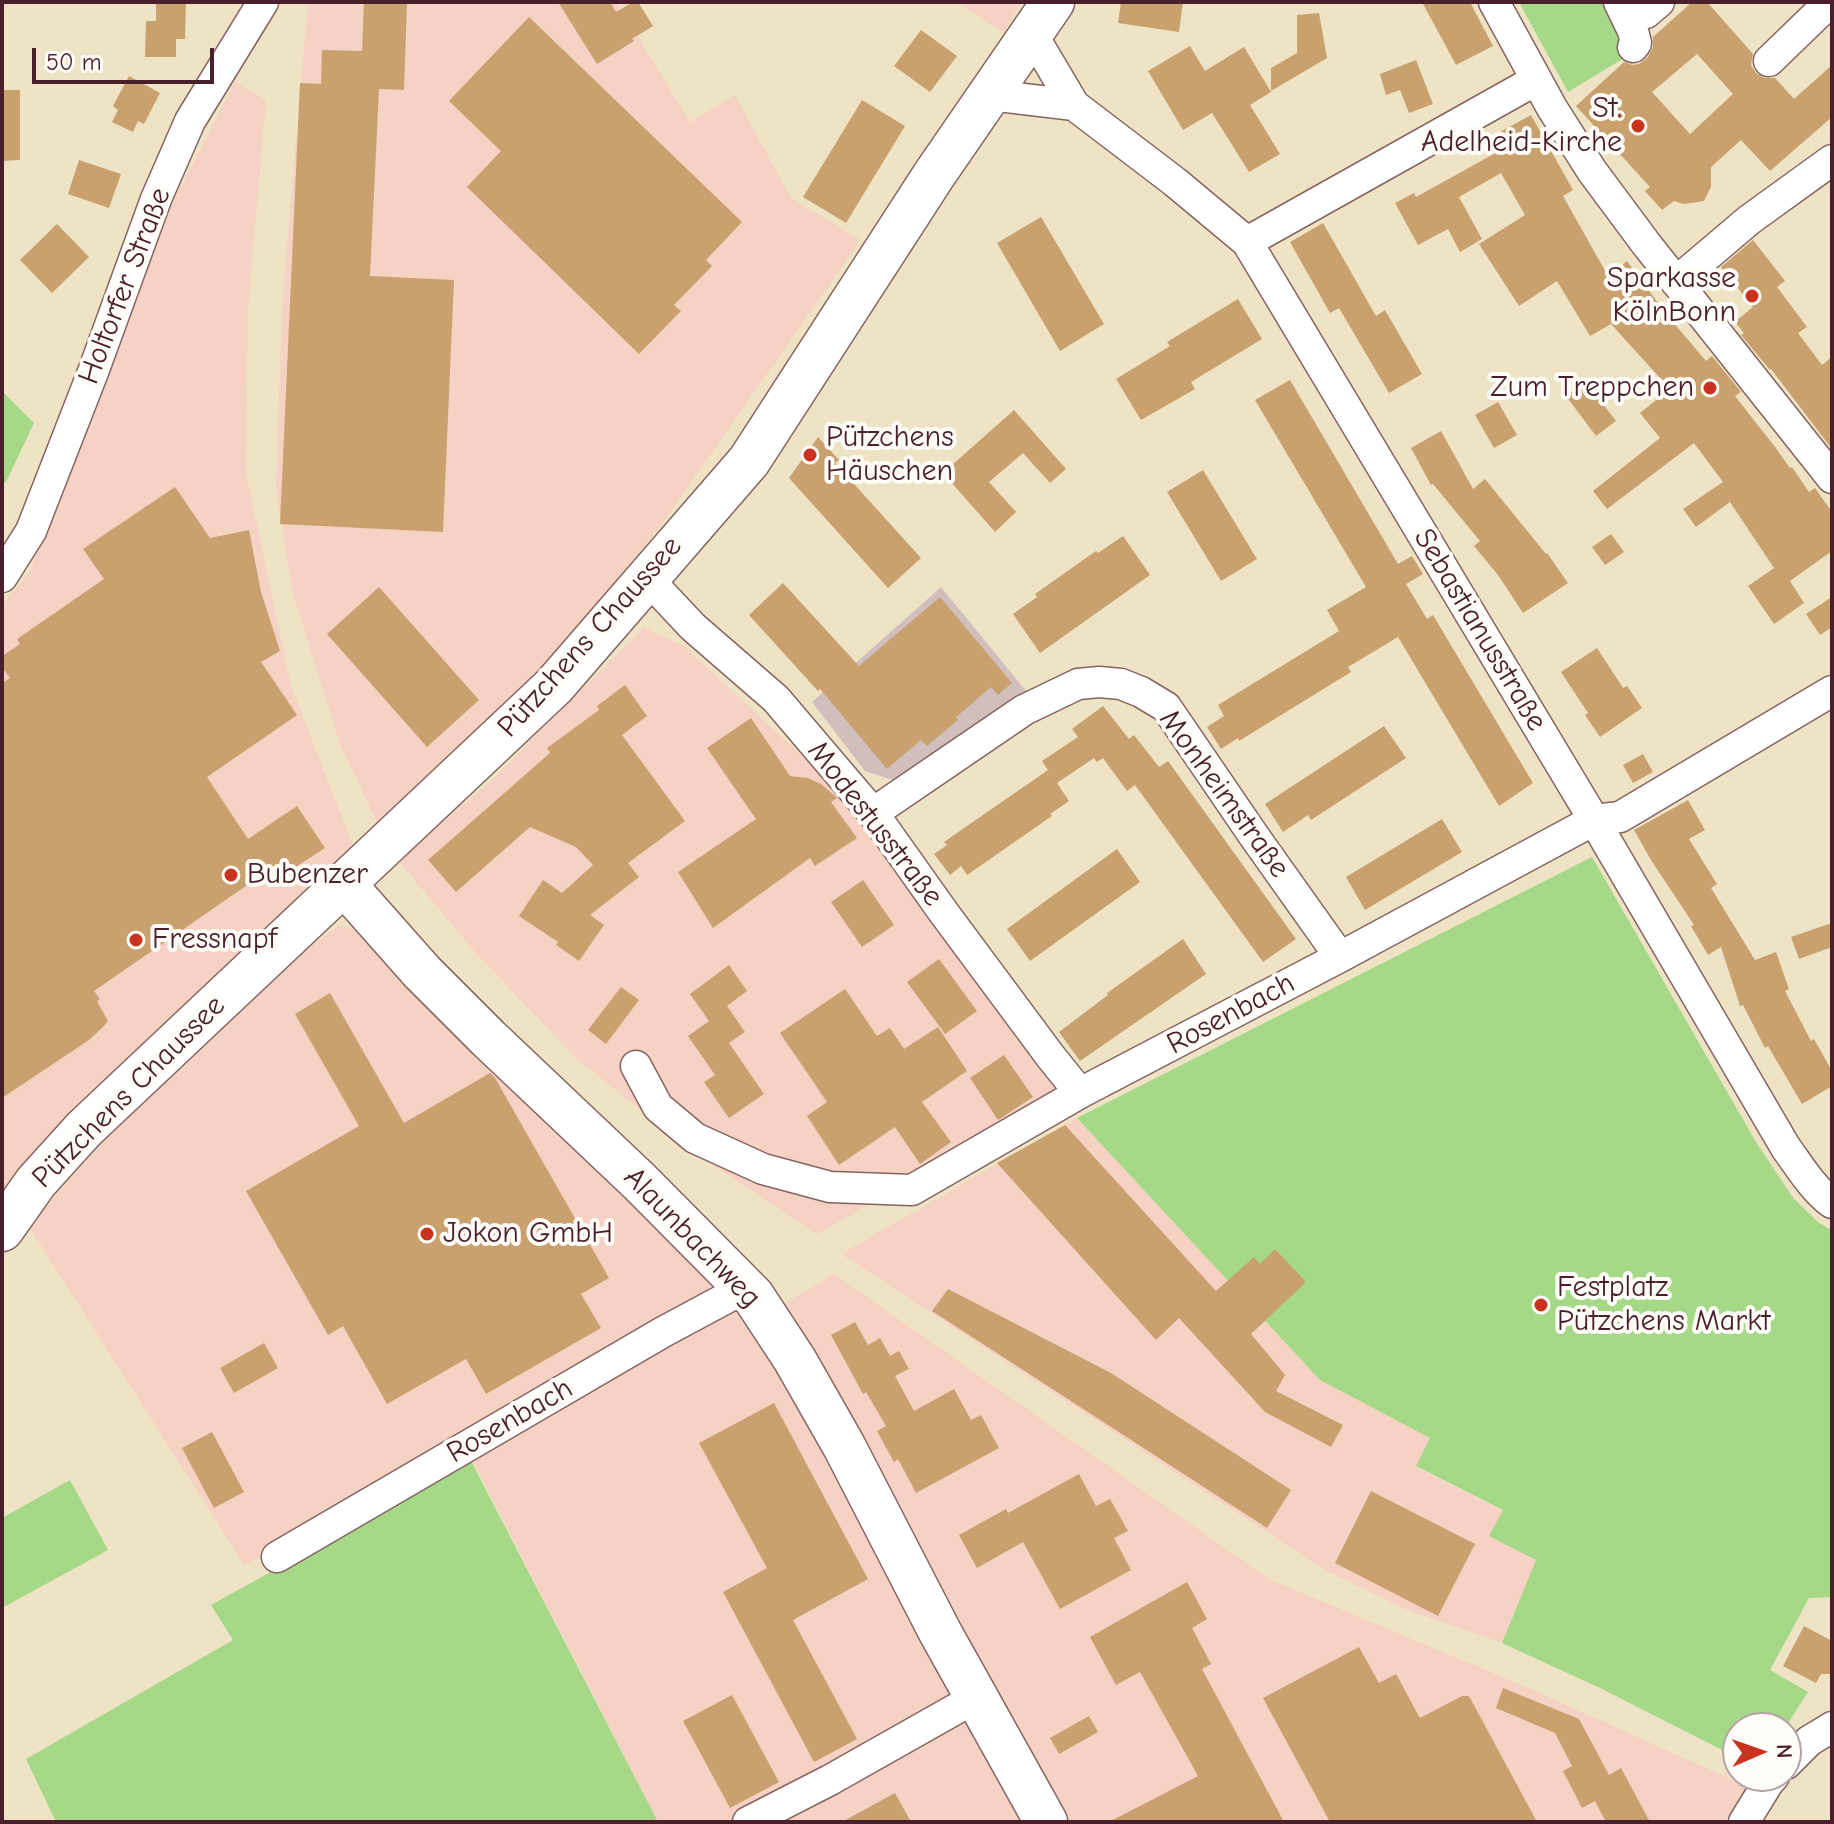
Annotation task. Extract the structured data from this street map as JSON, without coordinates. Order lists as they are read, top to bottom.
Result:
{
  "streets": {
    "street": [
      "Holtorfer Straße",
      "Sebastianusstraße",
      "Pützchens Chaussee",
      "Monheimstraße",
      "Modestusstraße",
      "Rosenbach",
      "Alaunbachweg"
    ]
  },
  "crossings": [
    ["Sebastianusstraße", "Pützchens Chaussee"],
    ["Sebastianusstraße", "Rosenbach"],
    ["Pützchens Chaussee", "Modestusstraße"],
    ["Pützchens Chaussee", "Alaunbachweg"],
    ["Monheimstraße", "Modestusstraße"],
    ["Monheimstraße", "Rosenbach"],
    ["Modestusstraße", "Rosenbach"],
    ["Rosenbach", "Alaunbachweg"]
  ],
  "places": [
    "St. Adelheid-Kirche",
    "Sparkasse KölnBonn",
    "Zum Treppchen",
    "Pützchens Häuschen",
    "Bubenzer",
    "Fressnapf",
    "Jokon GmbH",
    "Festplatz Pützchens Markt"
  ],
  "scale_bar": "50 m",
  "north": "right"
}
